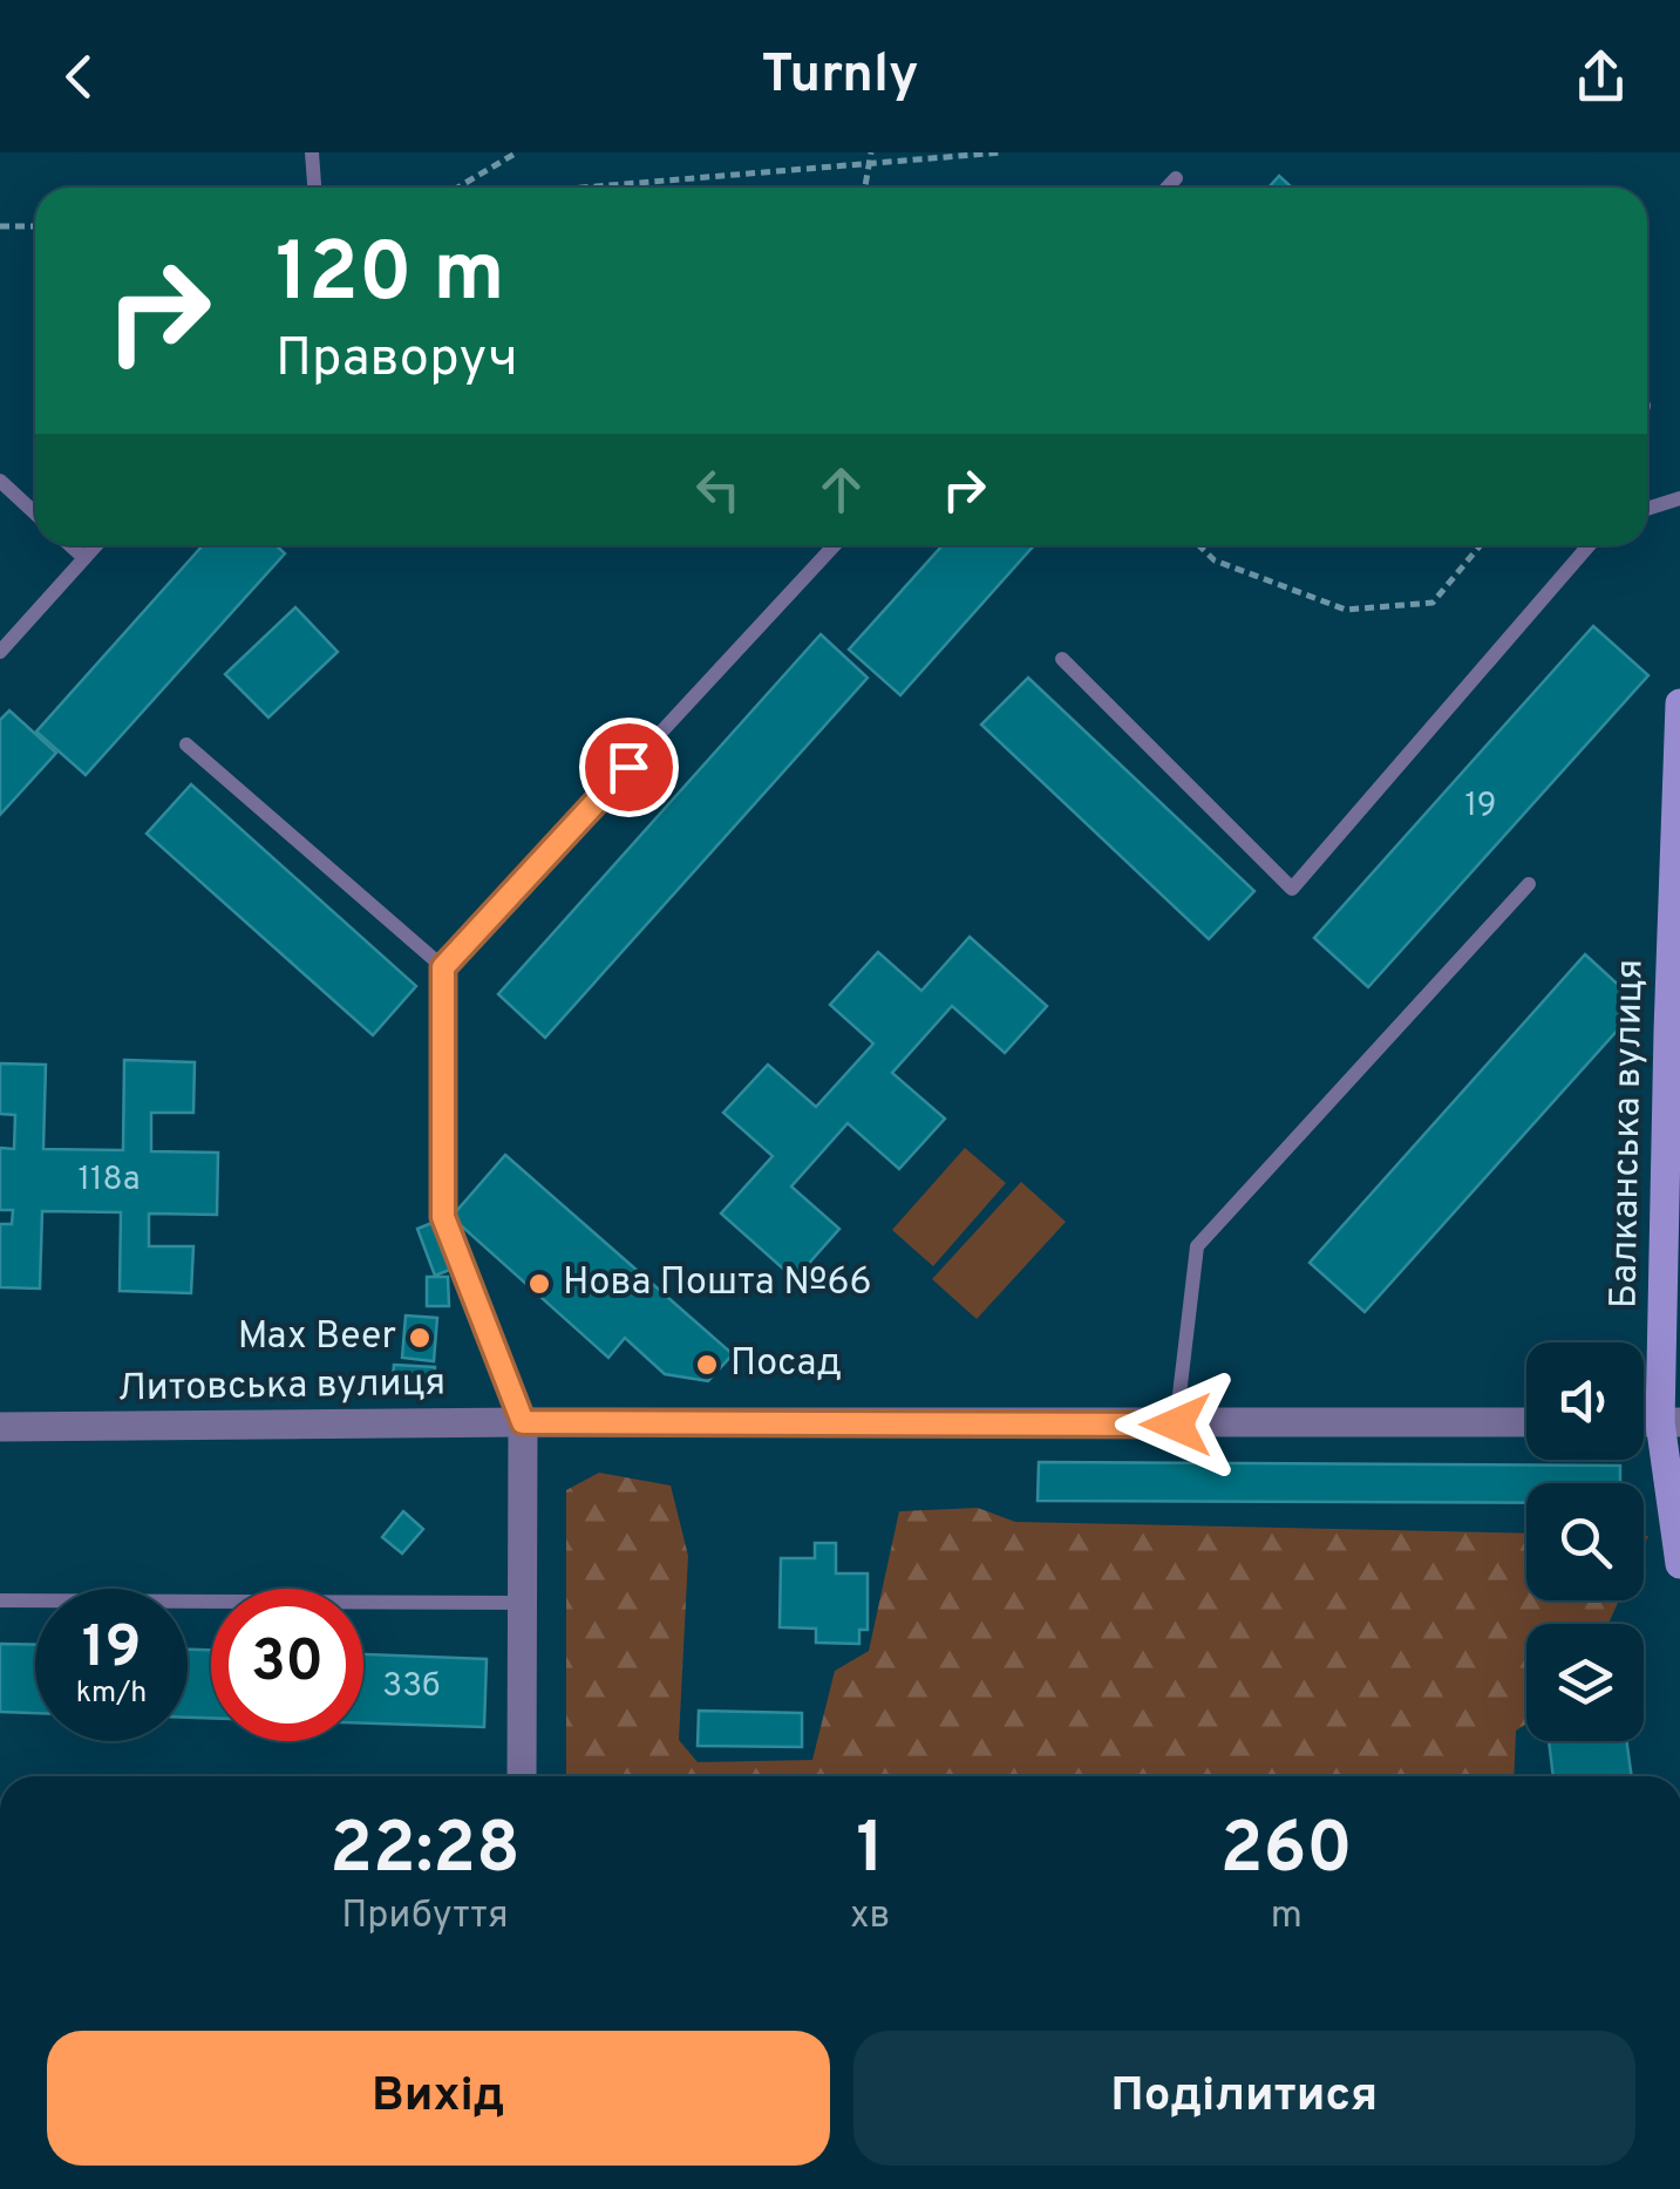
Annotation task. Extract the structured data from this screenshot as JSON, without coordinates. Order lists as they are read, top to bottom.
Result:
{
  "streets": {
    "street": ["Балканська вулиця", "Литовська вулиця"]
  },
  "places": ["Нова Пошта №66", "Max Beer", "Посад"],
  "house_numbers": ["19", "118а", "33б"],
  "page": {
    "header": "Turnly",
    "turn": ["120 m", "Праворуч"],
    "speed": "19 km/h",
    "limit": "30",
    "eta": [
      "22:28",
      "Прибуття",
      "1",
      "хв",
      "260",
      "m"
    ],
    "buttons": ["Вихід", "Поділитися"]
  }
}
